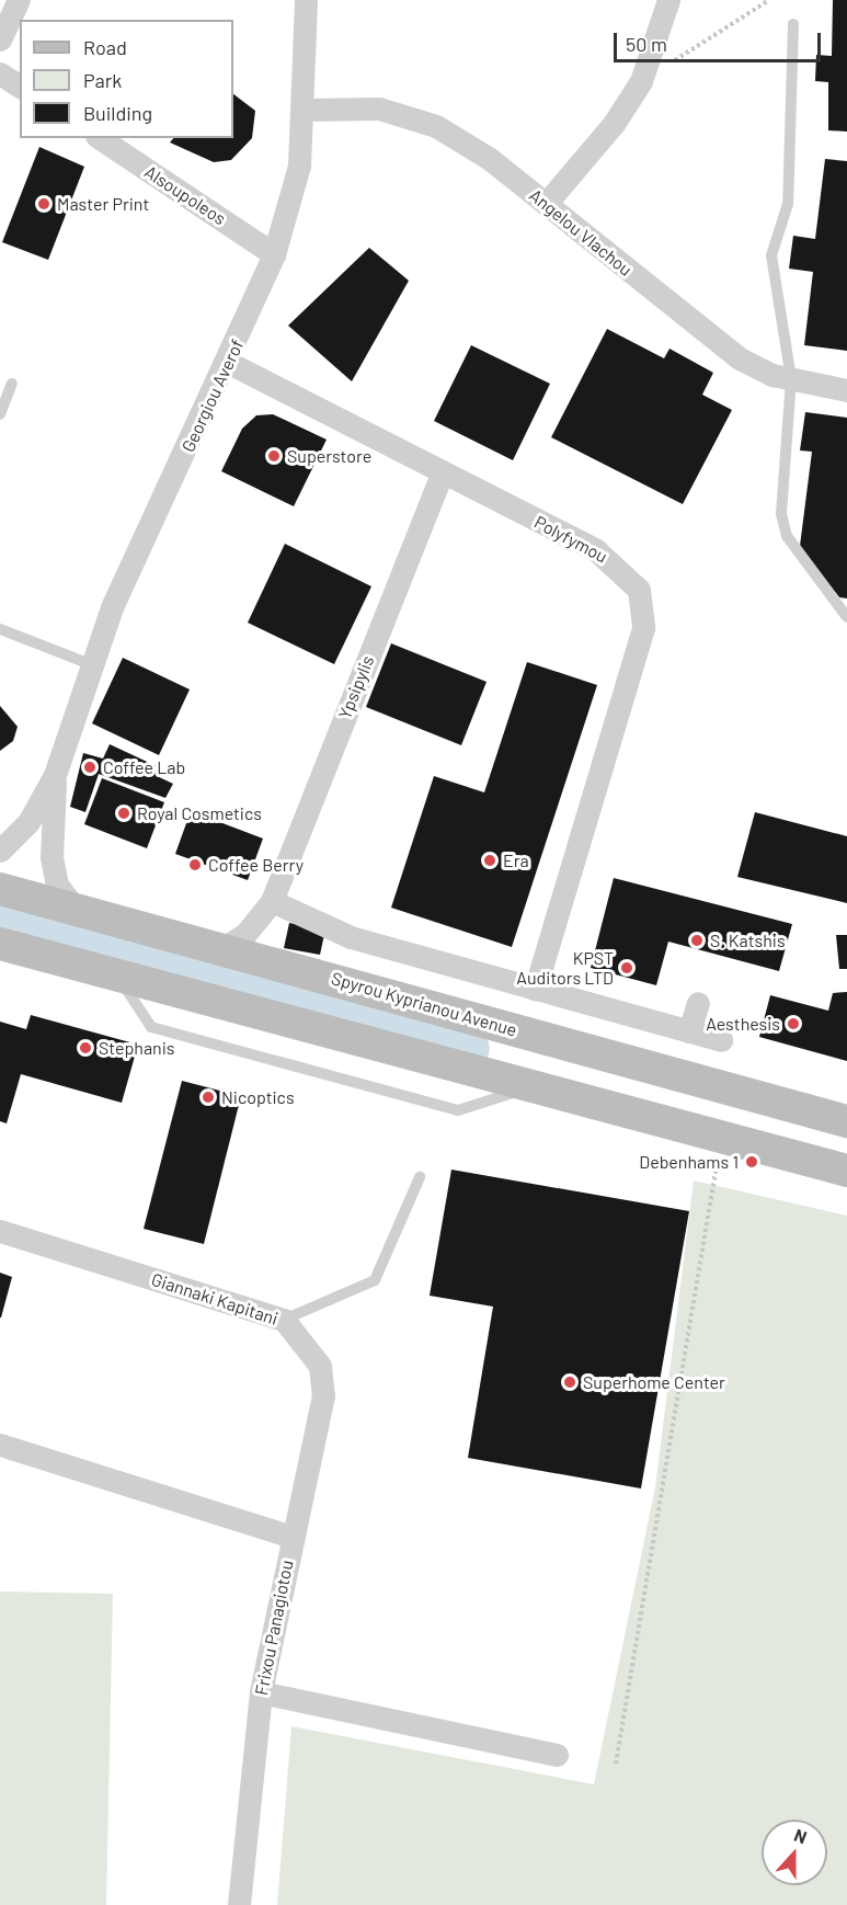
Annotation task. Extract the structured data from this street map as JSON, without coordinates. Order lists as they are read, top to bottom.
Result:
{
  "streets": {
    "main road": ["Spyrou Kyprianou Avenue"],
    "street": [
      "Alsoupoleos",
      "Angelou Vlachou",
      "Georgiou Averof",
      "Polyfymou",
      "Ypsipylis",
      "Giannaki Kapitani",
      "Frixou Panagiotou"
    ]
  },
  "crossings": [
    ["Alsoupoleos", "Georgiou Averof"],
    ["Angelou Vlachou", "Georgiou Averof"],
    ["Georgiou Averof", "Polyfymou"],
    ["Georgiou Averof", "Spyrou Kyprianou Avenue"],
    ["Polyfymou", "Ypsipylis"],
    ["Ypsipylis", "Spyrou Kyprianou Avenue"],
    ["Giannaki Kapitani", "Frixou Panagiotou"]
  ],
  "places": [
    "Master Print",
    "Superstore",
    "Coffee Lab",
    "Royal Cosmetics",
    "Era",
    "Coffee Berry",
    "S. Katshis",
    "KPST Auditors LTD",
    "Aesthesis",
    "Stephanis",
    "Nicoptics",
    "Debenhams 1",
    "Superhome Center"
  ],
  "legend": ["Road", "Park", "Building"],
  "scale_bar": "50 m",
  "north": "top"
}
